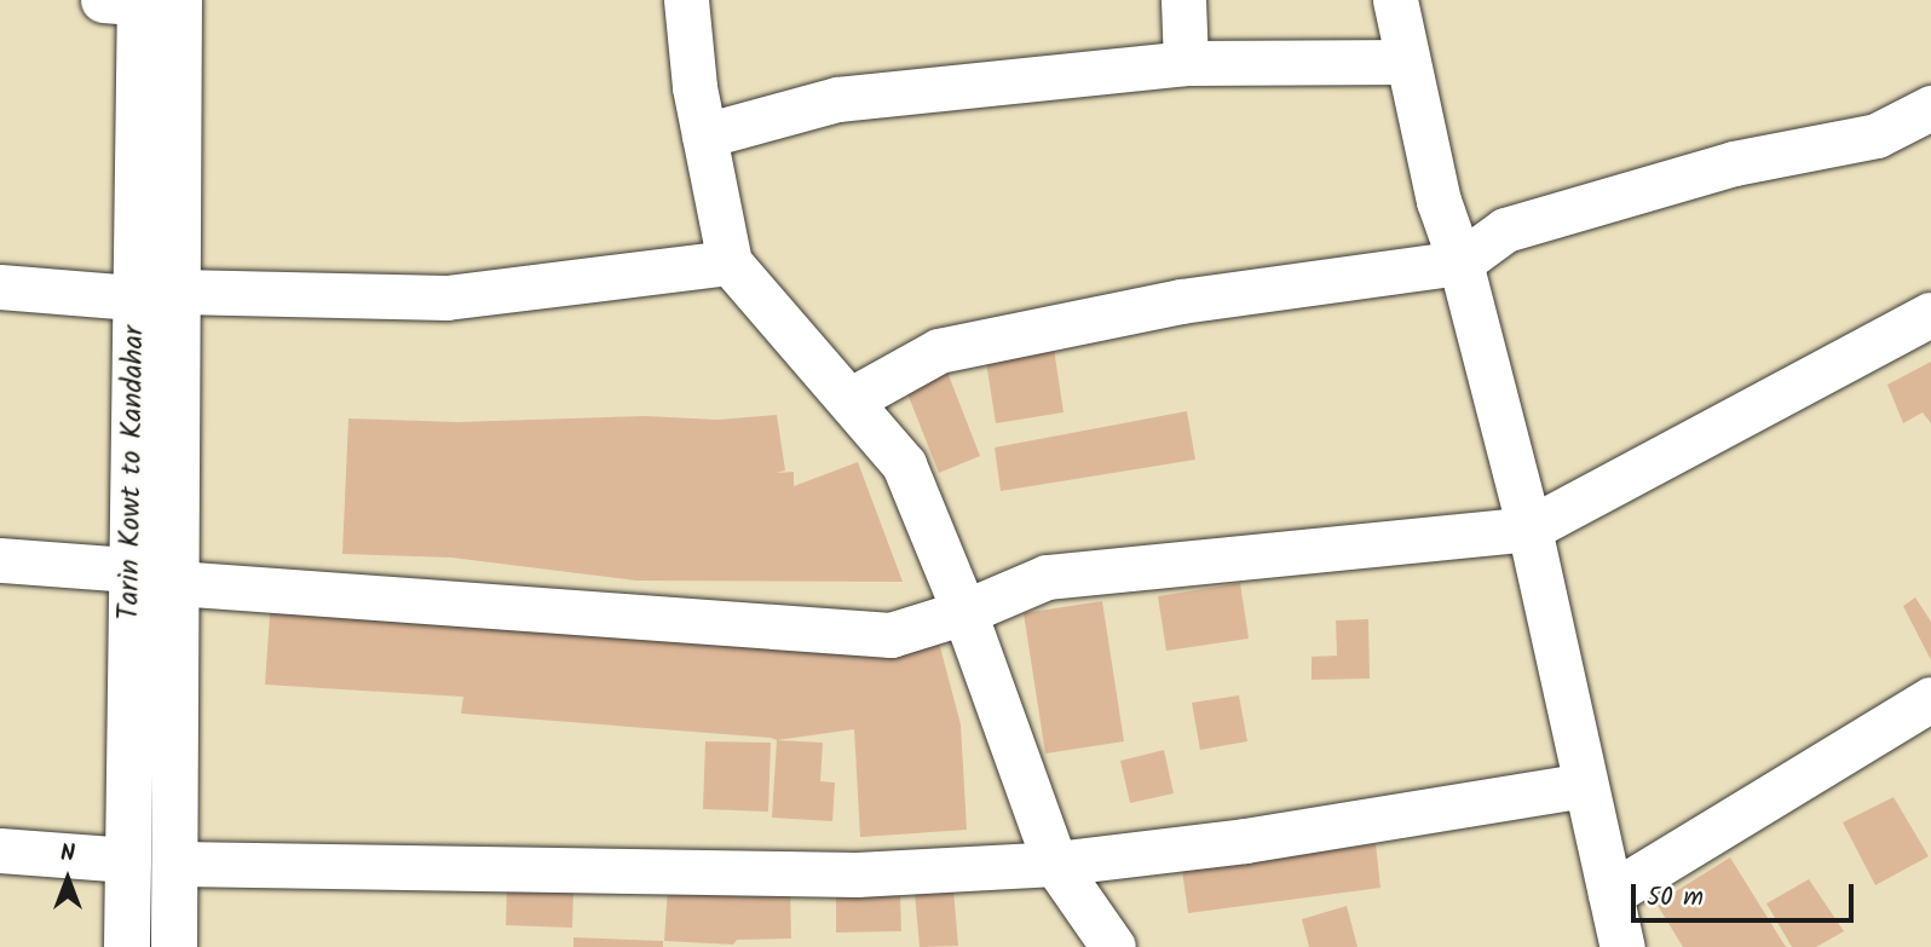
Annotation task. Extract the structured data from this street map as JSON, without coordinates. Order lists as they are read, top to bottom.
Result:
{
  "streets": {
    "main road": ["Tarin Kowt to Kandahar"]
  },
  "scale_bar": "50 m",
  "north": "top"
}
